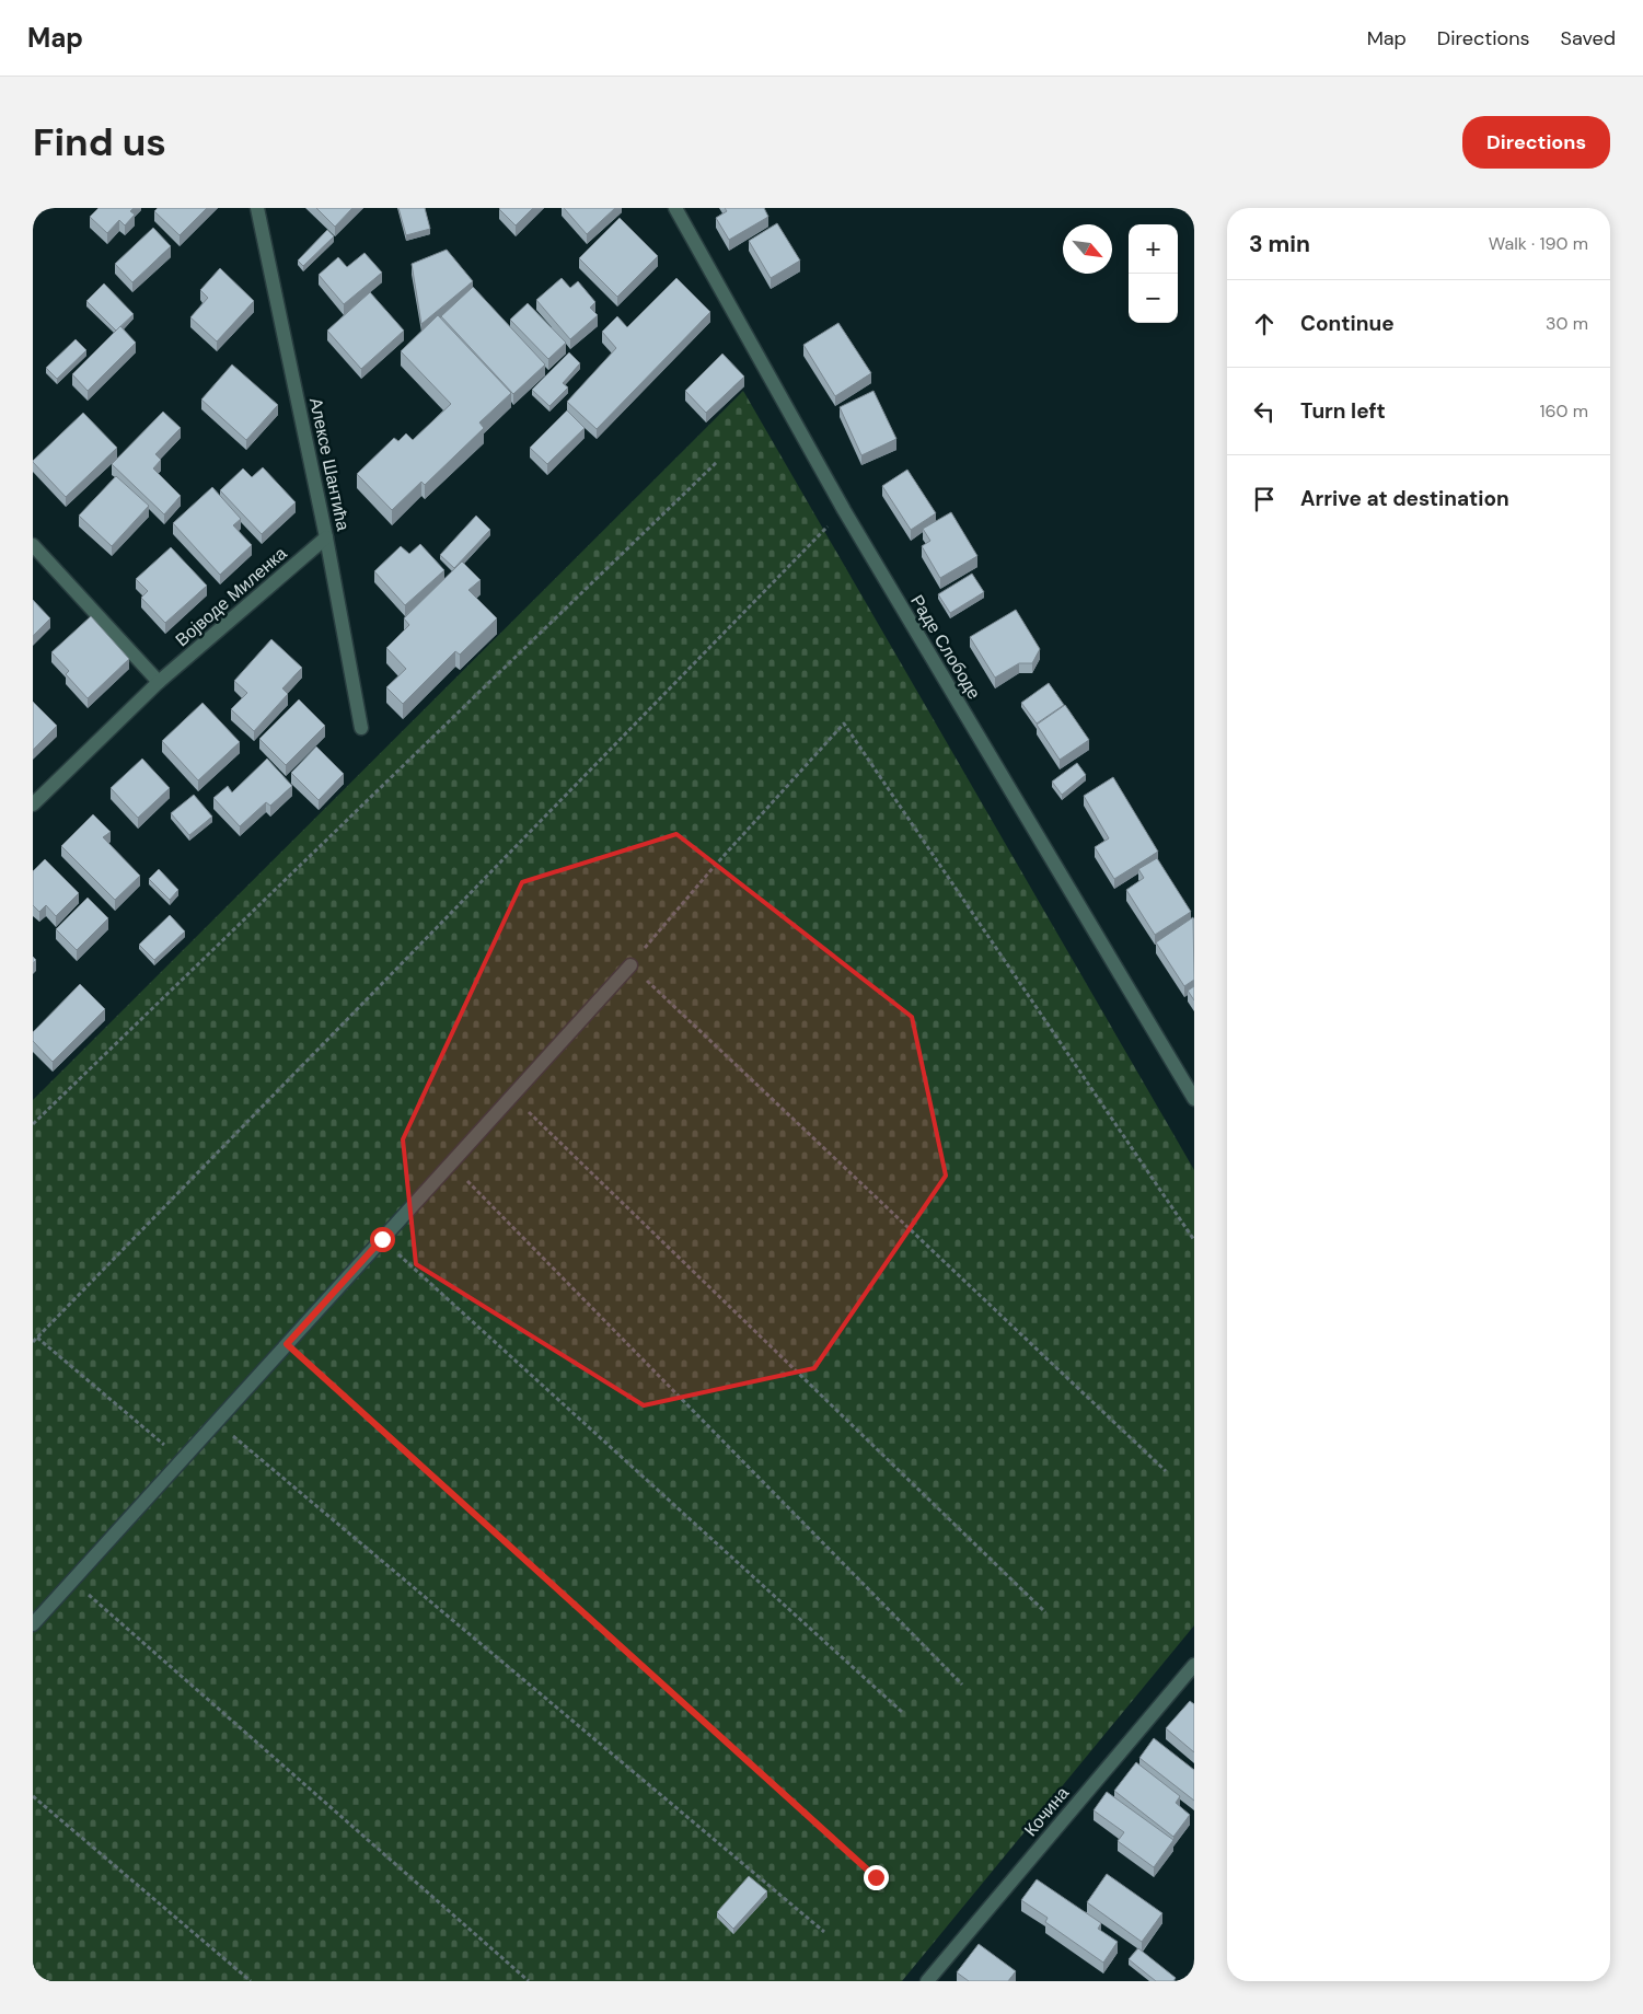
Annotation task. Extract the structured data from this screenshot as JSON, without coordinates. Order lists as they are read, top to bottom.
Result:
{
  "streets": {
    "street": [
      "Алексе Шантића",
      "Војводе Миленка",
      "Раде Слободе",
      "Кочина"
    ]
  },
  "crossings": [
    ["Алексе Шантића", "Војводе Миленка"]
  ],
  "north": "bottom right",
  "page": {
    "header": "Map",
    "nav": ["Map", "Directions", "Saved"],
    "buttons": "Directions",
    "title": "Find us",
    "heading": ["3 min", "Walk · 190 m"],
    "map_buttons": ["+", "−"],
    "list": [
      ["Continue", "30 m"],
      ["Turn left", "160 m"],
      "Arrive at destination"
    ]
  }
}
